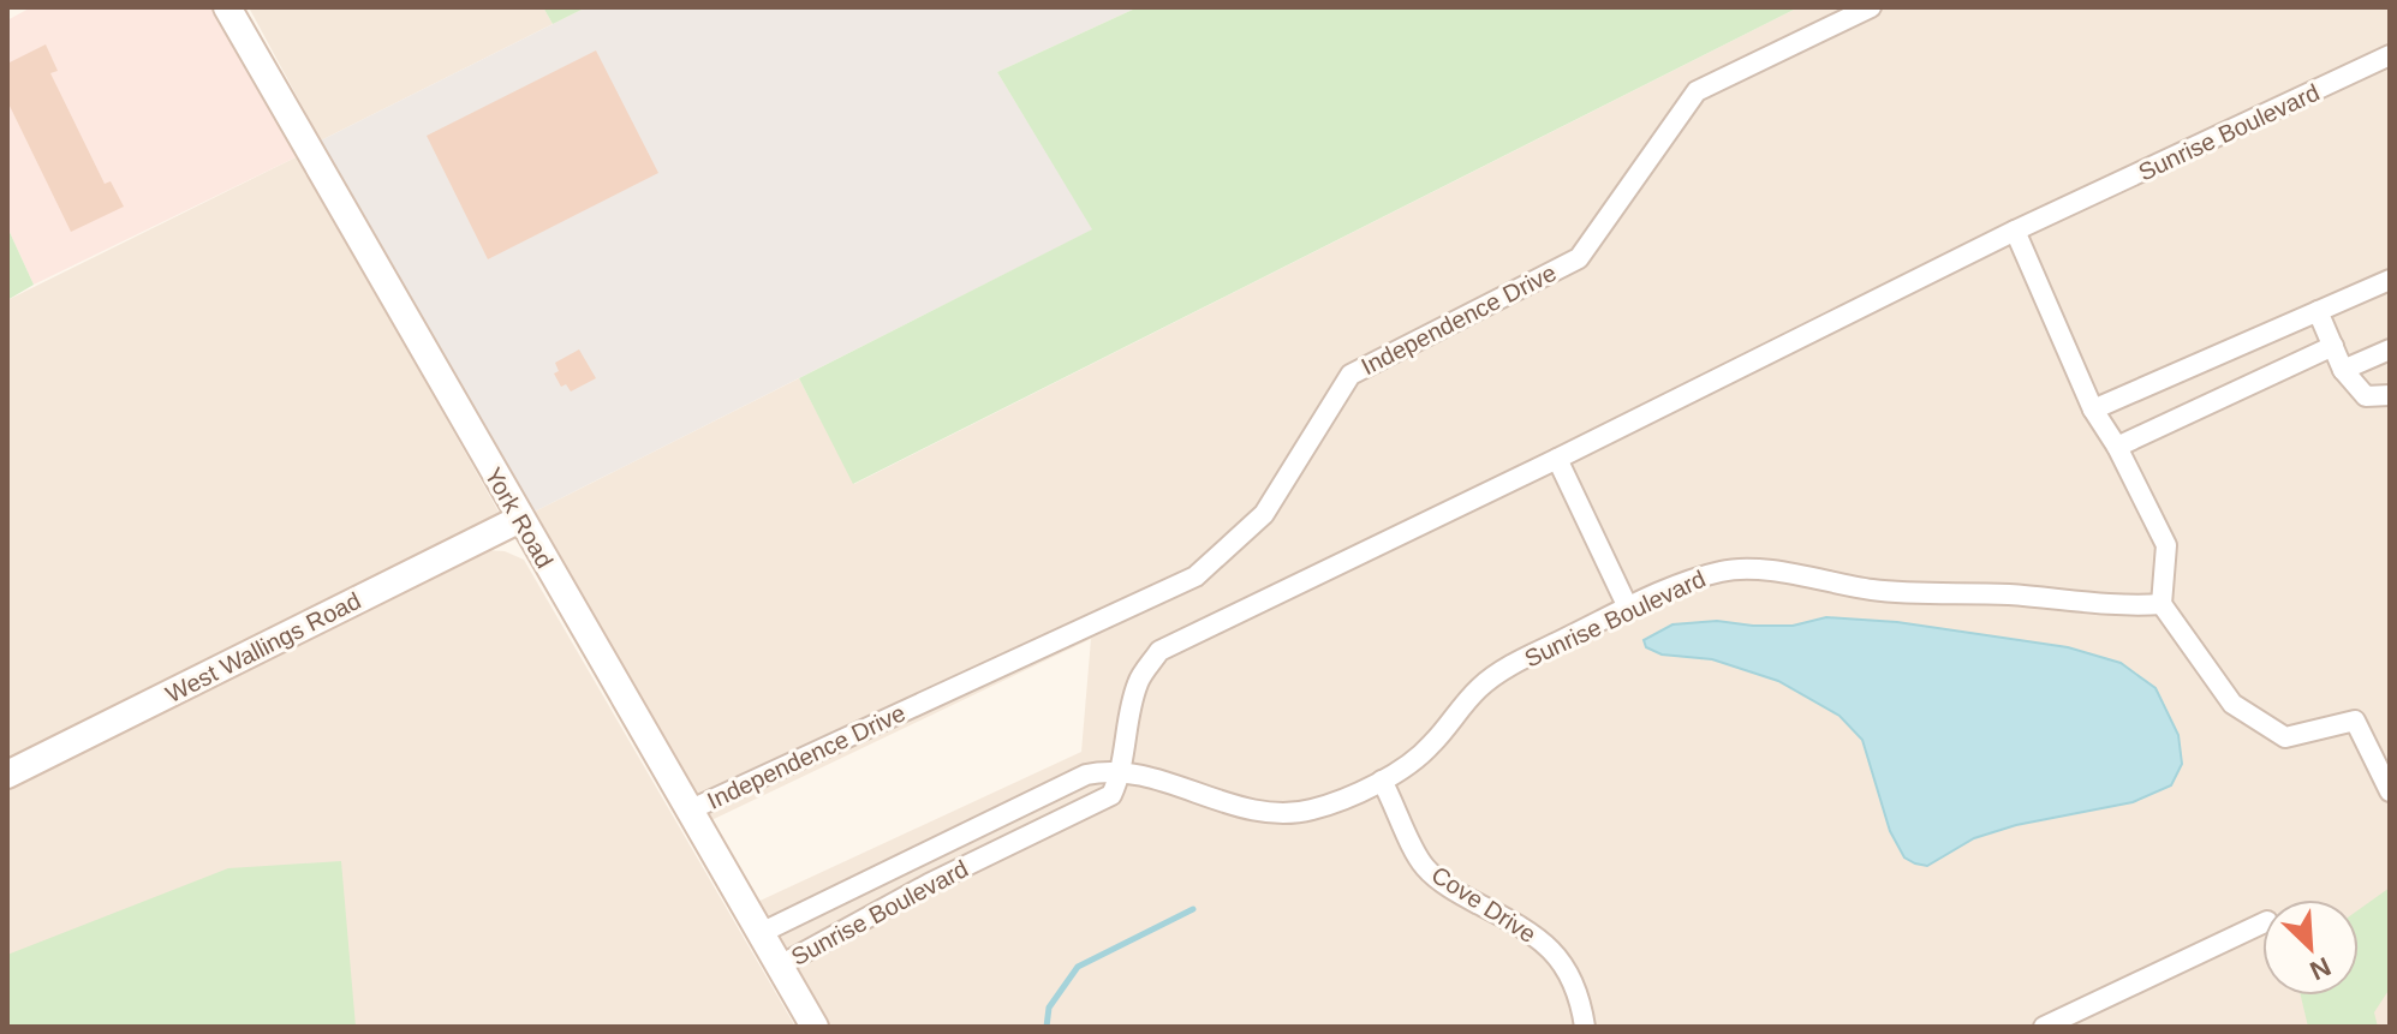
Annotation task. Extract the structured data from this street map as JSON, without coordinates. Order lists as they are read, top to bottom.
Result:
{
  "streets": {
    "street": [
      "Sunrise Boulevard",
      "Independence Drive",
      "York Road",
      "West Wallings Road",
      "Cove Drive"
    ]
  },
  "crossings": [
    ["Sunrise Boulevard", "York Road"],
    ["Sunrise Boulevard", "Cove Drive"],
    ["Independence Drive", "York Road"],
    ["York Road", "West Wallings Road"]
  ],
  "north": "bottom right"
}
